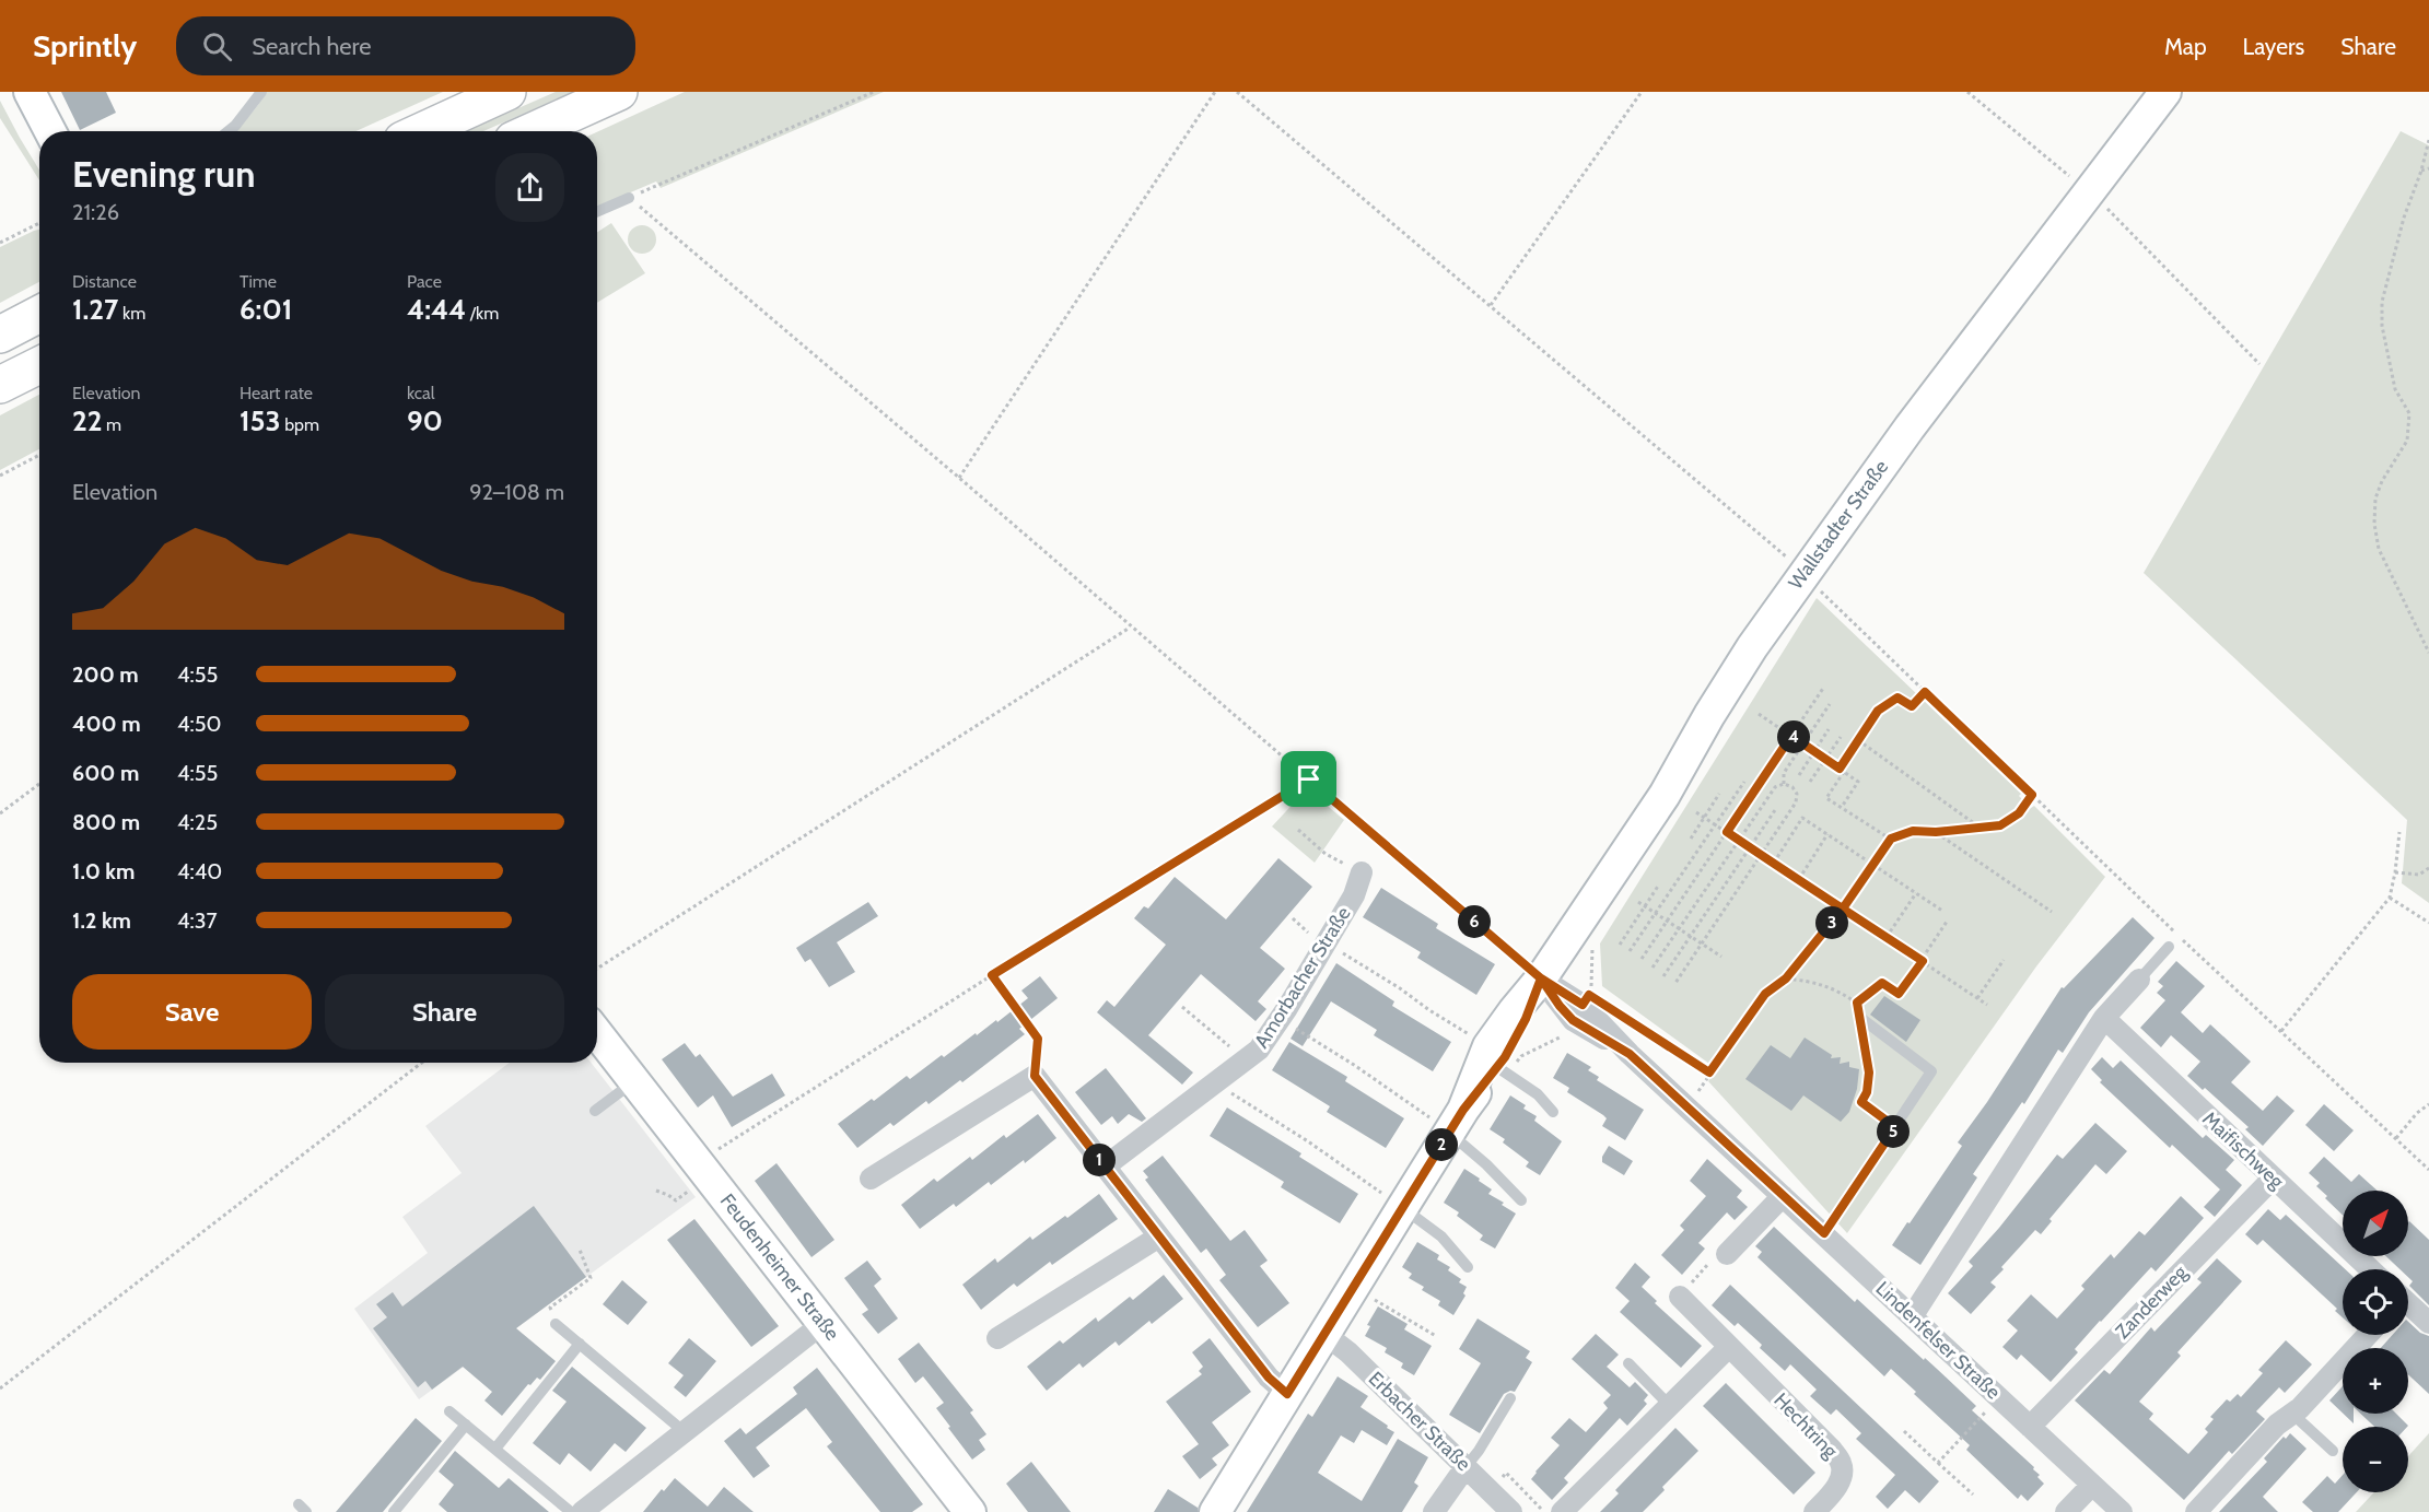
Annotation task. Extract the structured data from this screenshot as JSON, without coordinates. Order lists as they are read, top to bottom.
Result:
{
  "streets": {
    "main road": ["Wallstadter Straße", "Feudenheimer Straße"],
    "street": [
      "Amorbacher Straße",
      "Maifischweg",
      "Zanderweg",
      "Lindenfelser Straße",
      "Erbacher Straße",
      "Hechtring"
    ]
  },
  "crossings": [
    ["Wallstadter Straße", "Lindenfelser Straße"],
    ["Wallstadter Straße", "Erbacher Straße"],
    ["Maifischweg", "Zanderweg"],
    ["Zanderweg", "Lindenfelser Straße"]
  ],
  "north": "top right",
  "page": {
    "header": "Sprintly",
    "search": "Search here",
    "nav": ["Map", "Layers", "Share"],
    "heading": ["Evening run", "21:26"],
    "stats": [
      ["Distance", "1.27 km"],
      ["Time", "6:01"],
      ["Pace", "4:44 /km"],
      ["Elevation", "22 m"],
      ["Heart rate", "153 bpm"],
      ["kcal", "90"]
    ],
    "chart": ["Elevation", "92–108 m"],
    "list": [
      {
        "name": "200 m",
        "note": "4:55"
      },
      {
        "name": "400 m",
        "note": "4:50"
      },
      {
        "name": "600 m",
        "note": "4:55"
      },
      {
        "name": "800 m",
        "note": "4:25"
      },
      {
        "name": "1.0 km",
        "note": "4:40"
      },
      {
        "name": "1.2 km",
        "note": "4:37"
      }
    ],
    "pins": [
      "4",
      "6",
      "3",
      "5",
      "2",
      "1"
    ],
    "buttons": ["Save", "Share"],
    "map_buttons": ["+", "−"]
  }
}
